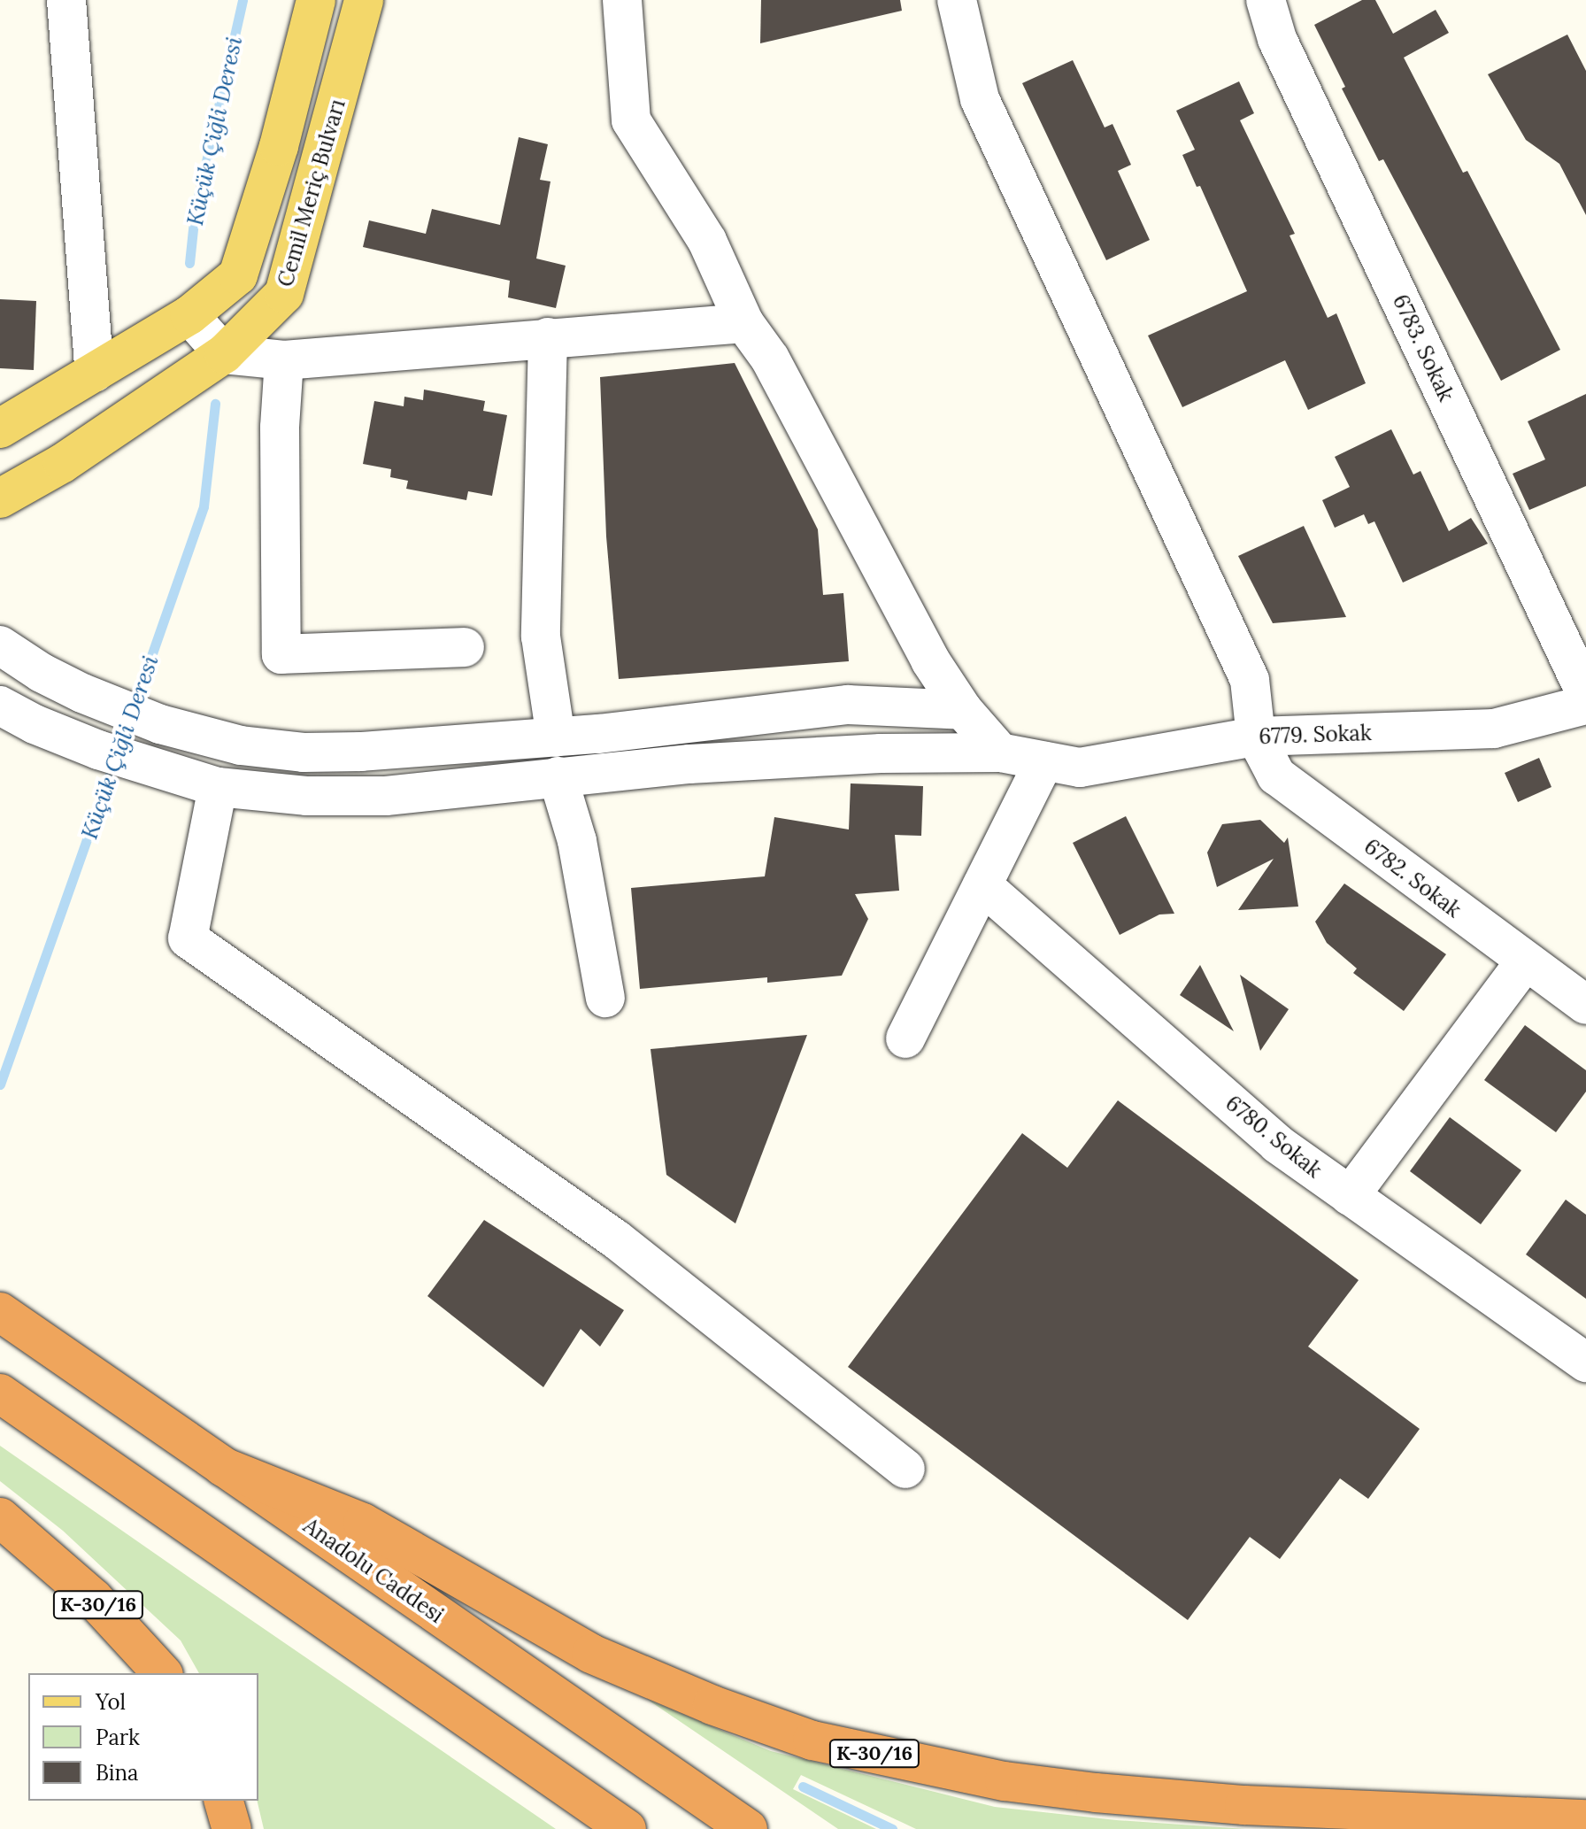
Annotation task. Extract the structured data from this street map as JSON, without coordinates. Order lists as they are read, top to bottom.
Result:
{
  "streets": {
    "highway": ["Anadolu Caddesi", "K-30/16"],
    "main road": ["Cemil Meriç Bulvarı"],
    "street": [
      "6783. Sokak",
      "6779. Sokak",
      "6782. Sokak",
      "6780. Sokak"
    ]
  },
  "crossings": [
    ["6779. Sokak", "6782. Sokak"],
    ["Anadolu Caddesi", "K-30/16"]
  ],
  "water": ["Küçük Çiğli Deresi"],
  "legend": ["Yol", "Park", "Bina"]
}
